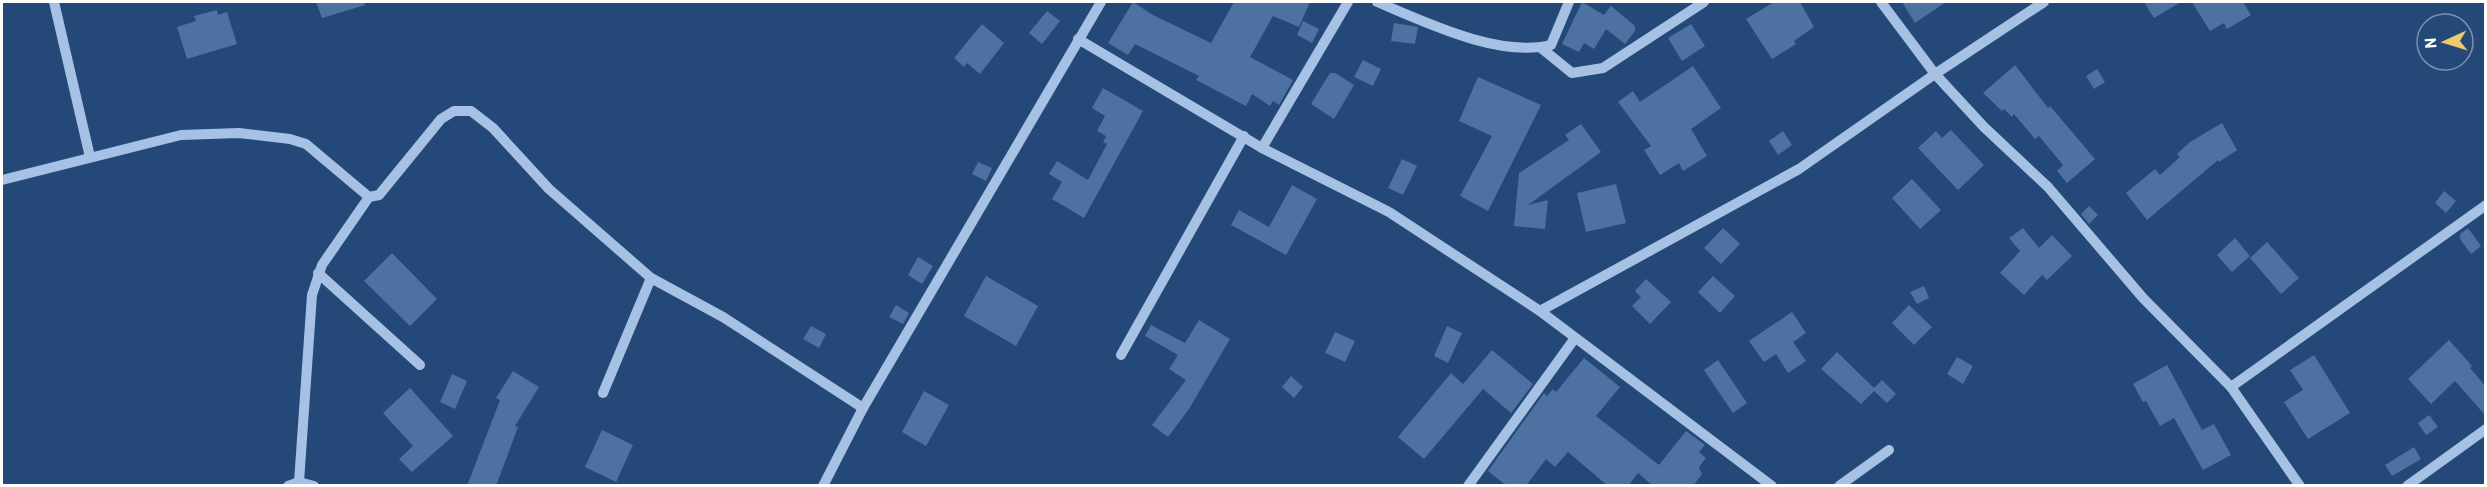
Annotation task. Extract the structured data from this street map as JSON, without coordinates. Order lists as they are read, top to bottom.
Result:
{
  "north": "left"
}
